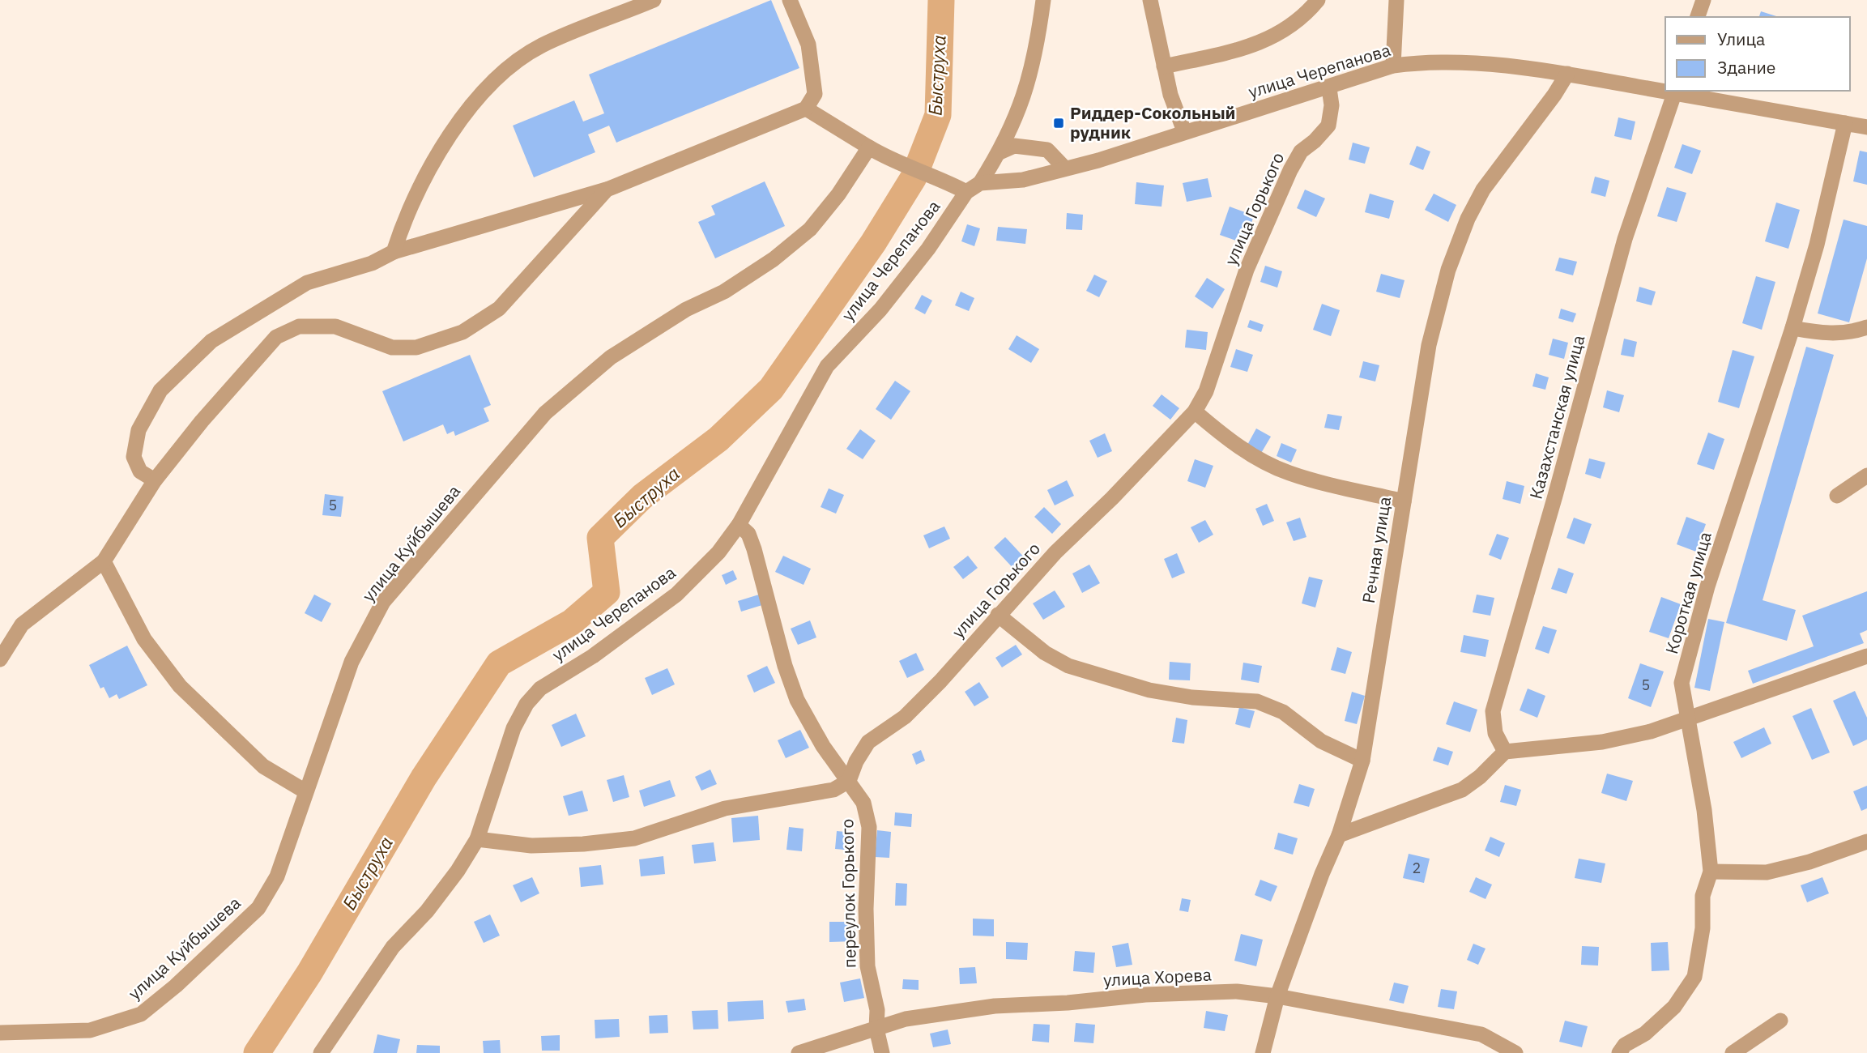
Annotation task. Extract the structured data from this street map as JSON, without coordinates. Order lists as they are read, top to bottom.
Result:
{
  "streets": {
    "street": [
      "улица Черепанова",
      "улица Горького",
      "Казахстанская улица",
      "улица Куйбышева",
      "Речная улица",
      "Короткая улица",
      "переулок Горького",
      "улица Хорева"
    ]
  },
  "crossings": [
    ["улица Черепанова", "улица Горького"],
    ["улица Черепанова", "Казахстанская улица"],
    ["улица Черепанова", "Речная улица"],
    ["улица Черепанова", "Короткая улица"],
    ["улица Черепанова", "переулок Горького"],
    ["улица Горького", "переулок Горького"],
    ["Речная улица", "улица Хорева"],
    ["переулок Горького", "улица Хорева"]
  ],
  "water": ["Быструха"],
  "places": {
    "transit": ["Риддер-Сокольный рудник"]
  },
  "house_numbers": ["5", "5", "2"],
  "legend": ["Улица", "Здание"]
}
